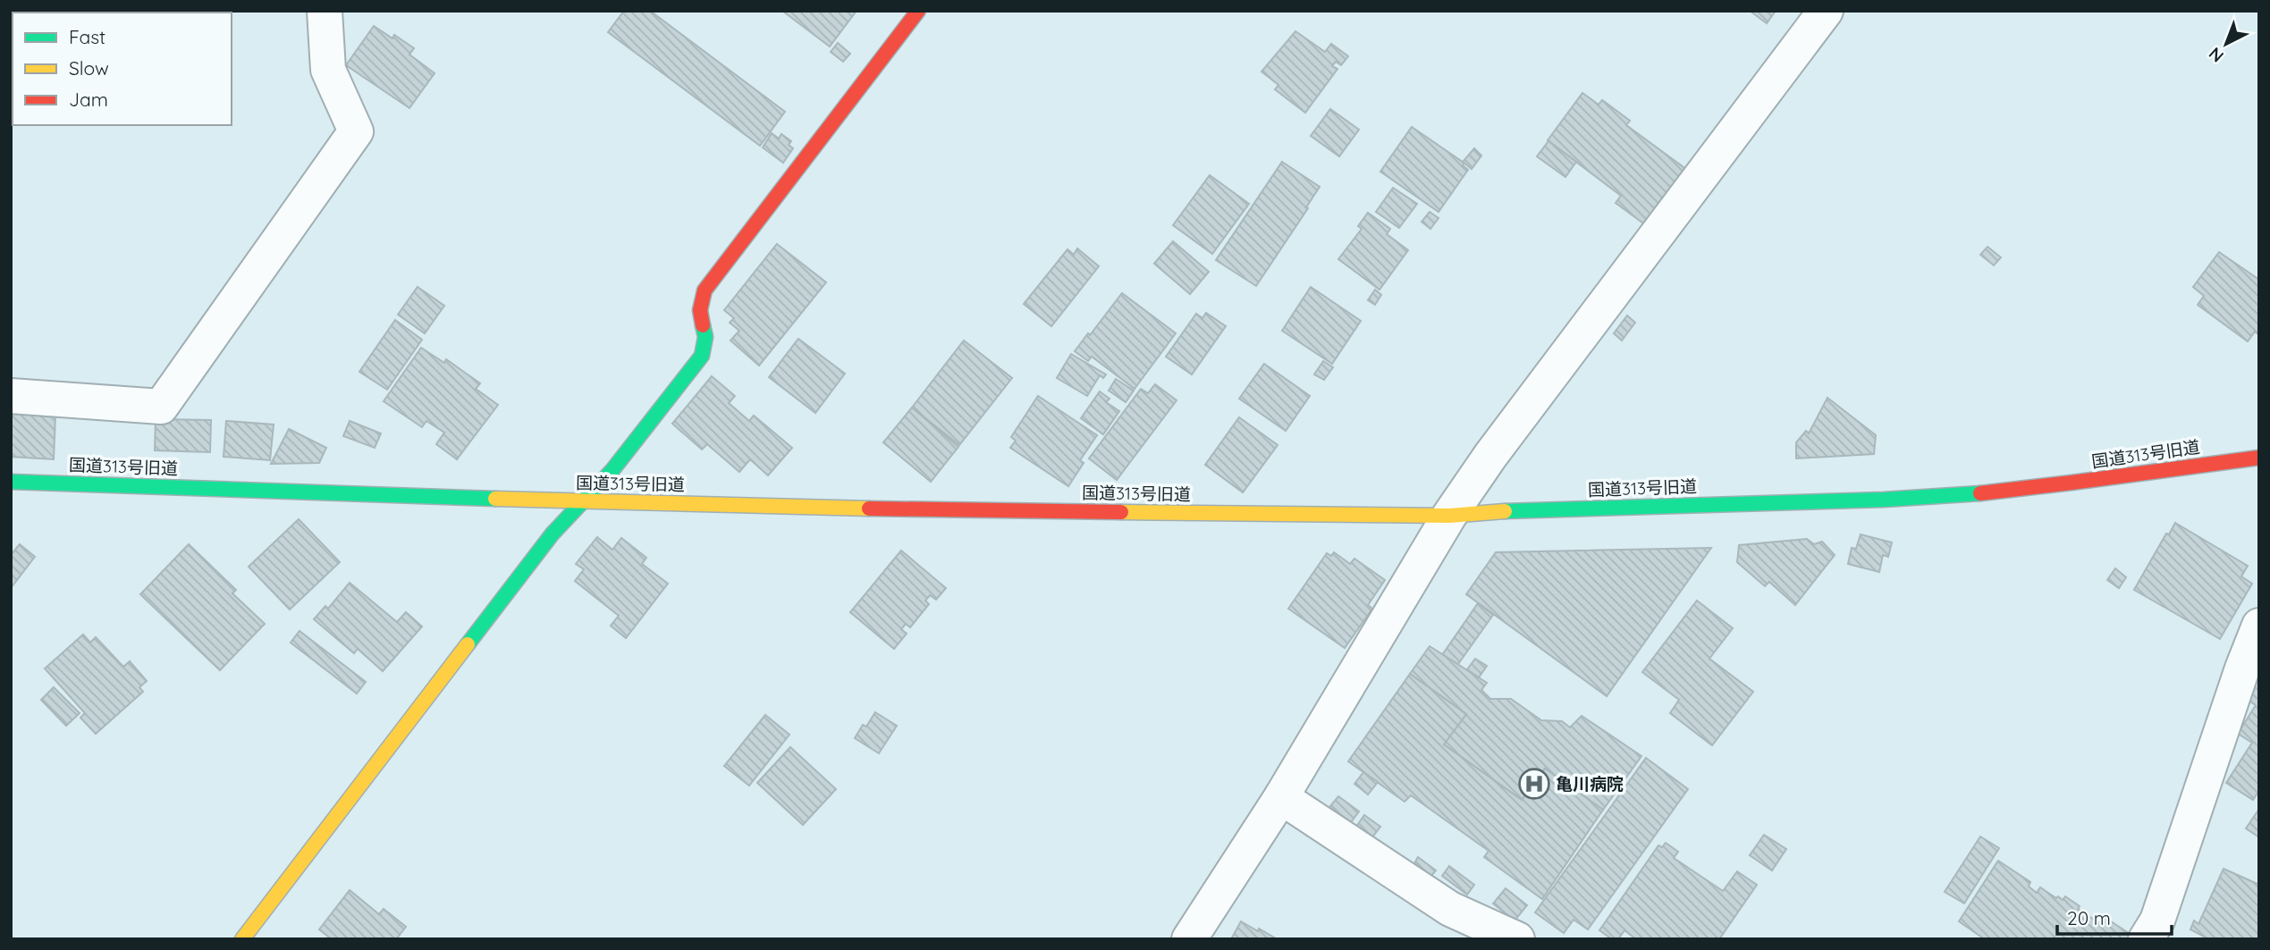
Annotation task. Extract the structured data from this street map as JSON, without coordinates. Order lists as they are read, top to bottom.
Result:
{
  "streets": {
    "street": ["国道313号旧道"]
  },
  "places": {
    "hospital": ["亀川病院"]
  },
  "legend": ["Fast", "Slow", "Jam"],
  "scale_bar": "20 m",
  "north": "bottom left"
}
